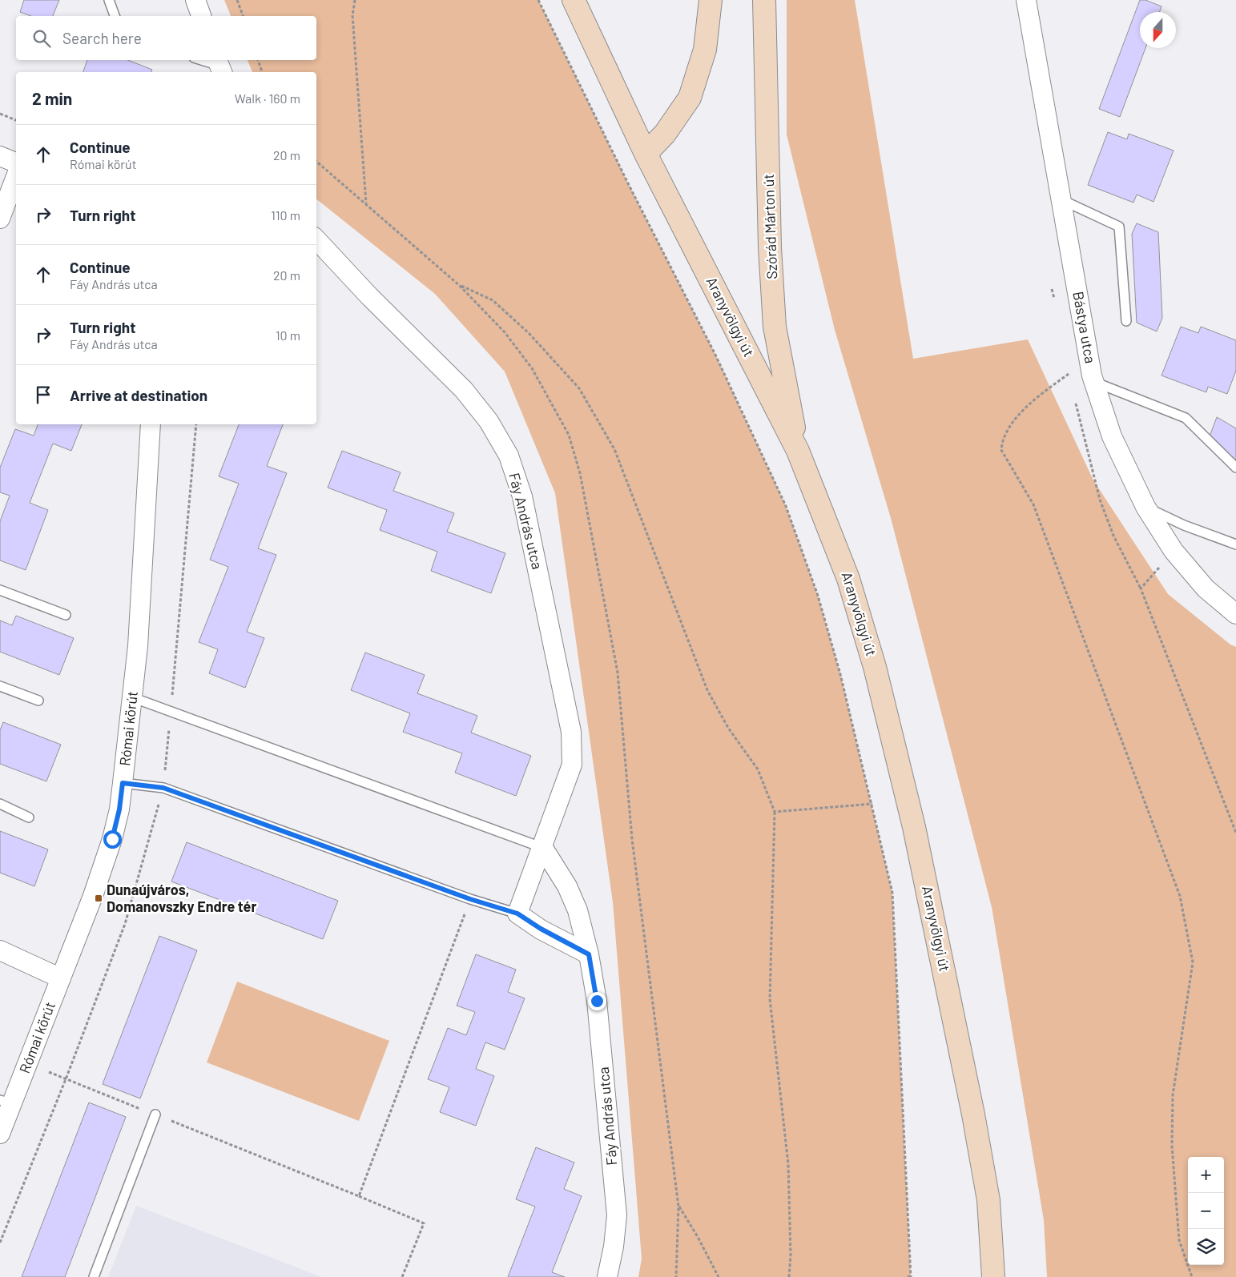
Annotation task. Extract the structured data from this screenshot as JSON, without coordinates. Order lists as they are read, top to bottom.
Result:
{
  "streets": {
    "street": [
      "Szórád Márton út",
      "Aranyvölgyi út",
      "Bástya utca",
      "Fáy András utca",
      "Római körút"
    ]
  },
  "crossings": [
    ["Szórád Márton út", "Aranyvölgyi út"]
  ],
  "places": {
    "transit": ["Dunaújváros, Domanovszky Endre tér"]
  },
  "north": "bottom",
  "page": {
    "search": "Search here",
    "heading": ["2 min", "Walk · 160 m"],
    "list": [
      ["Continue", "Római körút", "20 m"],
      ["Turn right", "110 m"],
      ["Continue", "Fáy András utca", "20 m"],
      ["Turn right", "Fáy András utca", "10 m"],
      "Arrive at destination"
    ],
    "map_buttons": ["+", "−"]
  }
}
